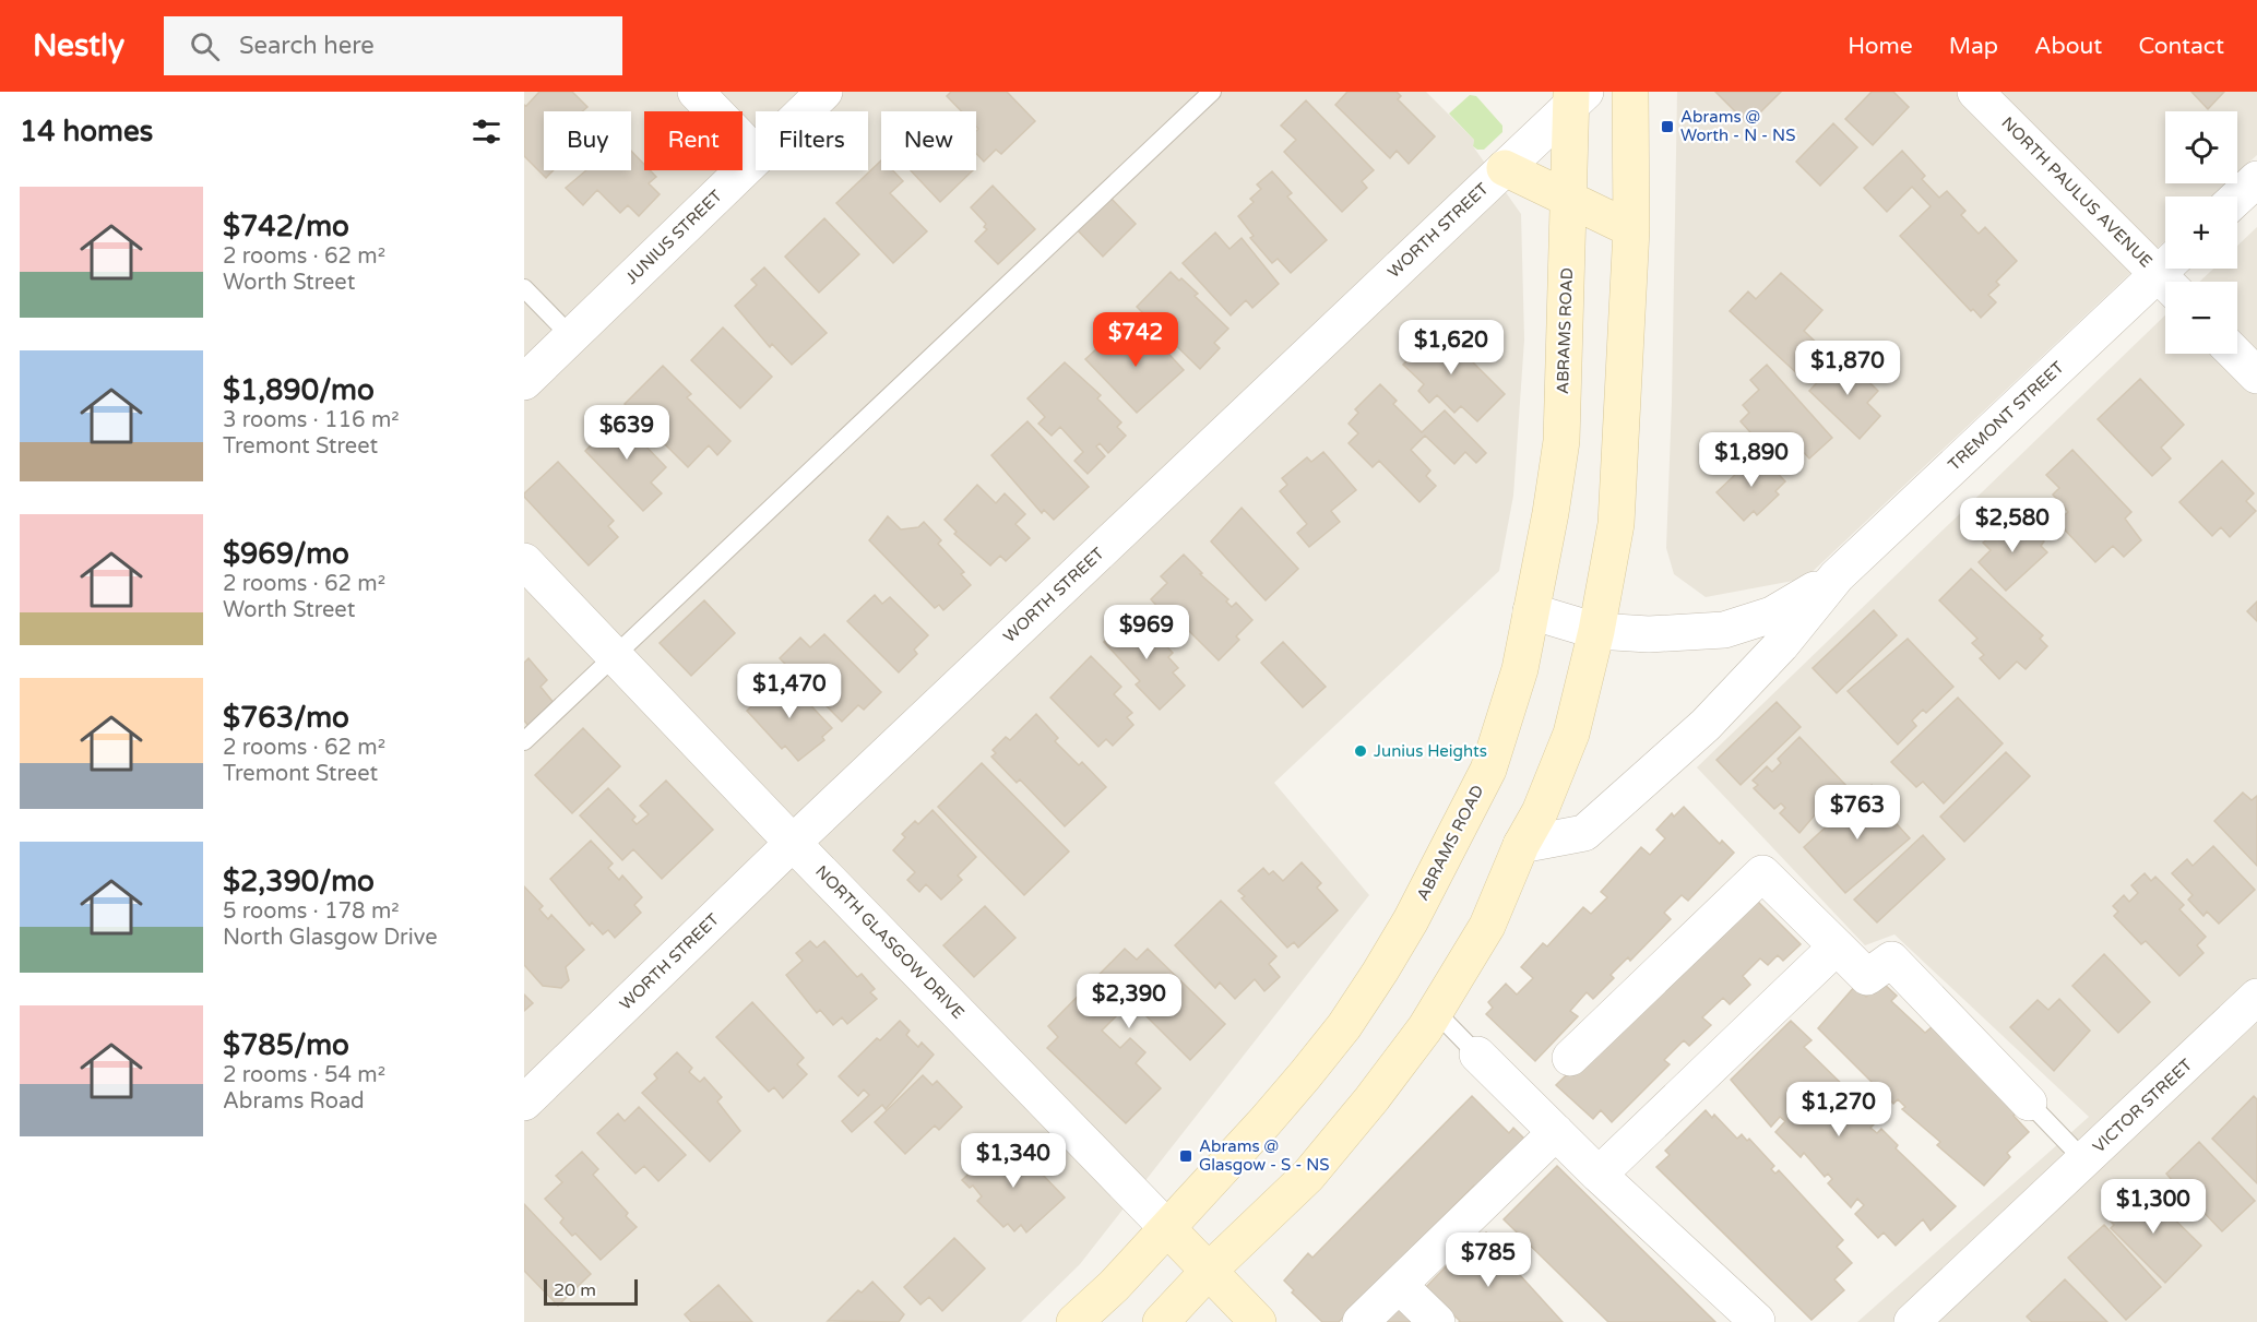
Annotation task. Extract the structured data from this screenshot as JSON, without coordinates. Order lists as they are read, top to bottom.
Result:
{
  "streets": {
    "main road": ["ABRAMS ROAD", "NORTH GLASGOW DRIVE"],
    "street": [
      "NORTH PAULUS AVENUE",
      "WORTH STREET",
      "JUNIUS STREET",
      "TREMONT STREET",
      "VICTOR STREET"
    ]
  },
  "crossings": [
    ["NORTH PAULUS AVENUE", "TREMONT STREET"],
    ["WORTH STREET", "ABRAMS ROAD"],
    ["WORTH STREET", "NORTH GLASGOW DRIVE"],
    ["ABRAMS ROAD", "TREMONT STREET"],
    ["ABRAMS ROAD", "NORTH GLASGOW DRIVE"]
  ],
  "places": {
    "transit": ["Abrams @ Worth - N - NS", "Abrams @ Glasgow - S - NS"],
    "other": ["Junius Heights"]
  },
  "scale_bar": "20 m",
  "page": {
    "header": "Nestly",
    "search": "Search here",
    "nav": [
      "Home",
      "Map",
      "About",
      "Contact"
    ],
    "heading": "14 homes",
    "map_buttons": ["+", "−"],
    "chip": [
      "Buy",
      "Rent",
      "Filters",
      "New"
    ],
    "list": [
      {
        "name": "$742/mo",
        "note": "2 rooms · 62 m² · Worth Street"
      },
      {
        "name": "$1,890/mo",
        "note": "3 rooms · 116 m² · Tremont Street"
      },
      {
        "name": "$969/mo",
        "note": "2 rooms · 62 m² · Worth Street"
      },
      {
        "name": "$763/mo",
        "note": "2 rooms · 62 m² · Tremont Street"
      },
      {
        "name": "$2,390/mo",
        "note": "5 rooms · 178 m² · North Glasgow Drive"
      },
      {
        "name": "$785/mo",
        "note": "2 rooms · 54 m² · Abrams Road"
      }
    ],
    "price": [
      "$742",
      "$1,620",
      "$1,870",
      "$639",
      "$1,890",
      "$2,580",
      "$969",
      "$1,470",
      "$763",
      "$2,390",
      "$1,270",
      "$1,340",
      "$1,300",
      "$785"
    ],
    "scale": "20 m"
  }
}
